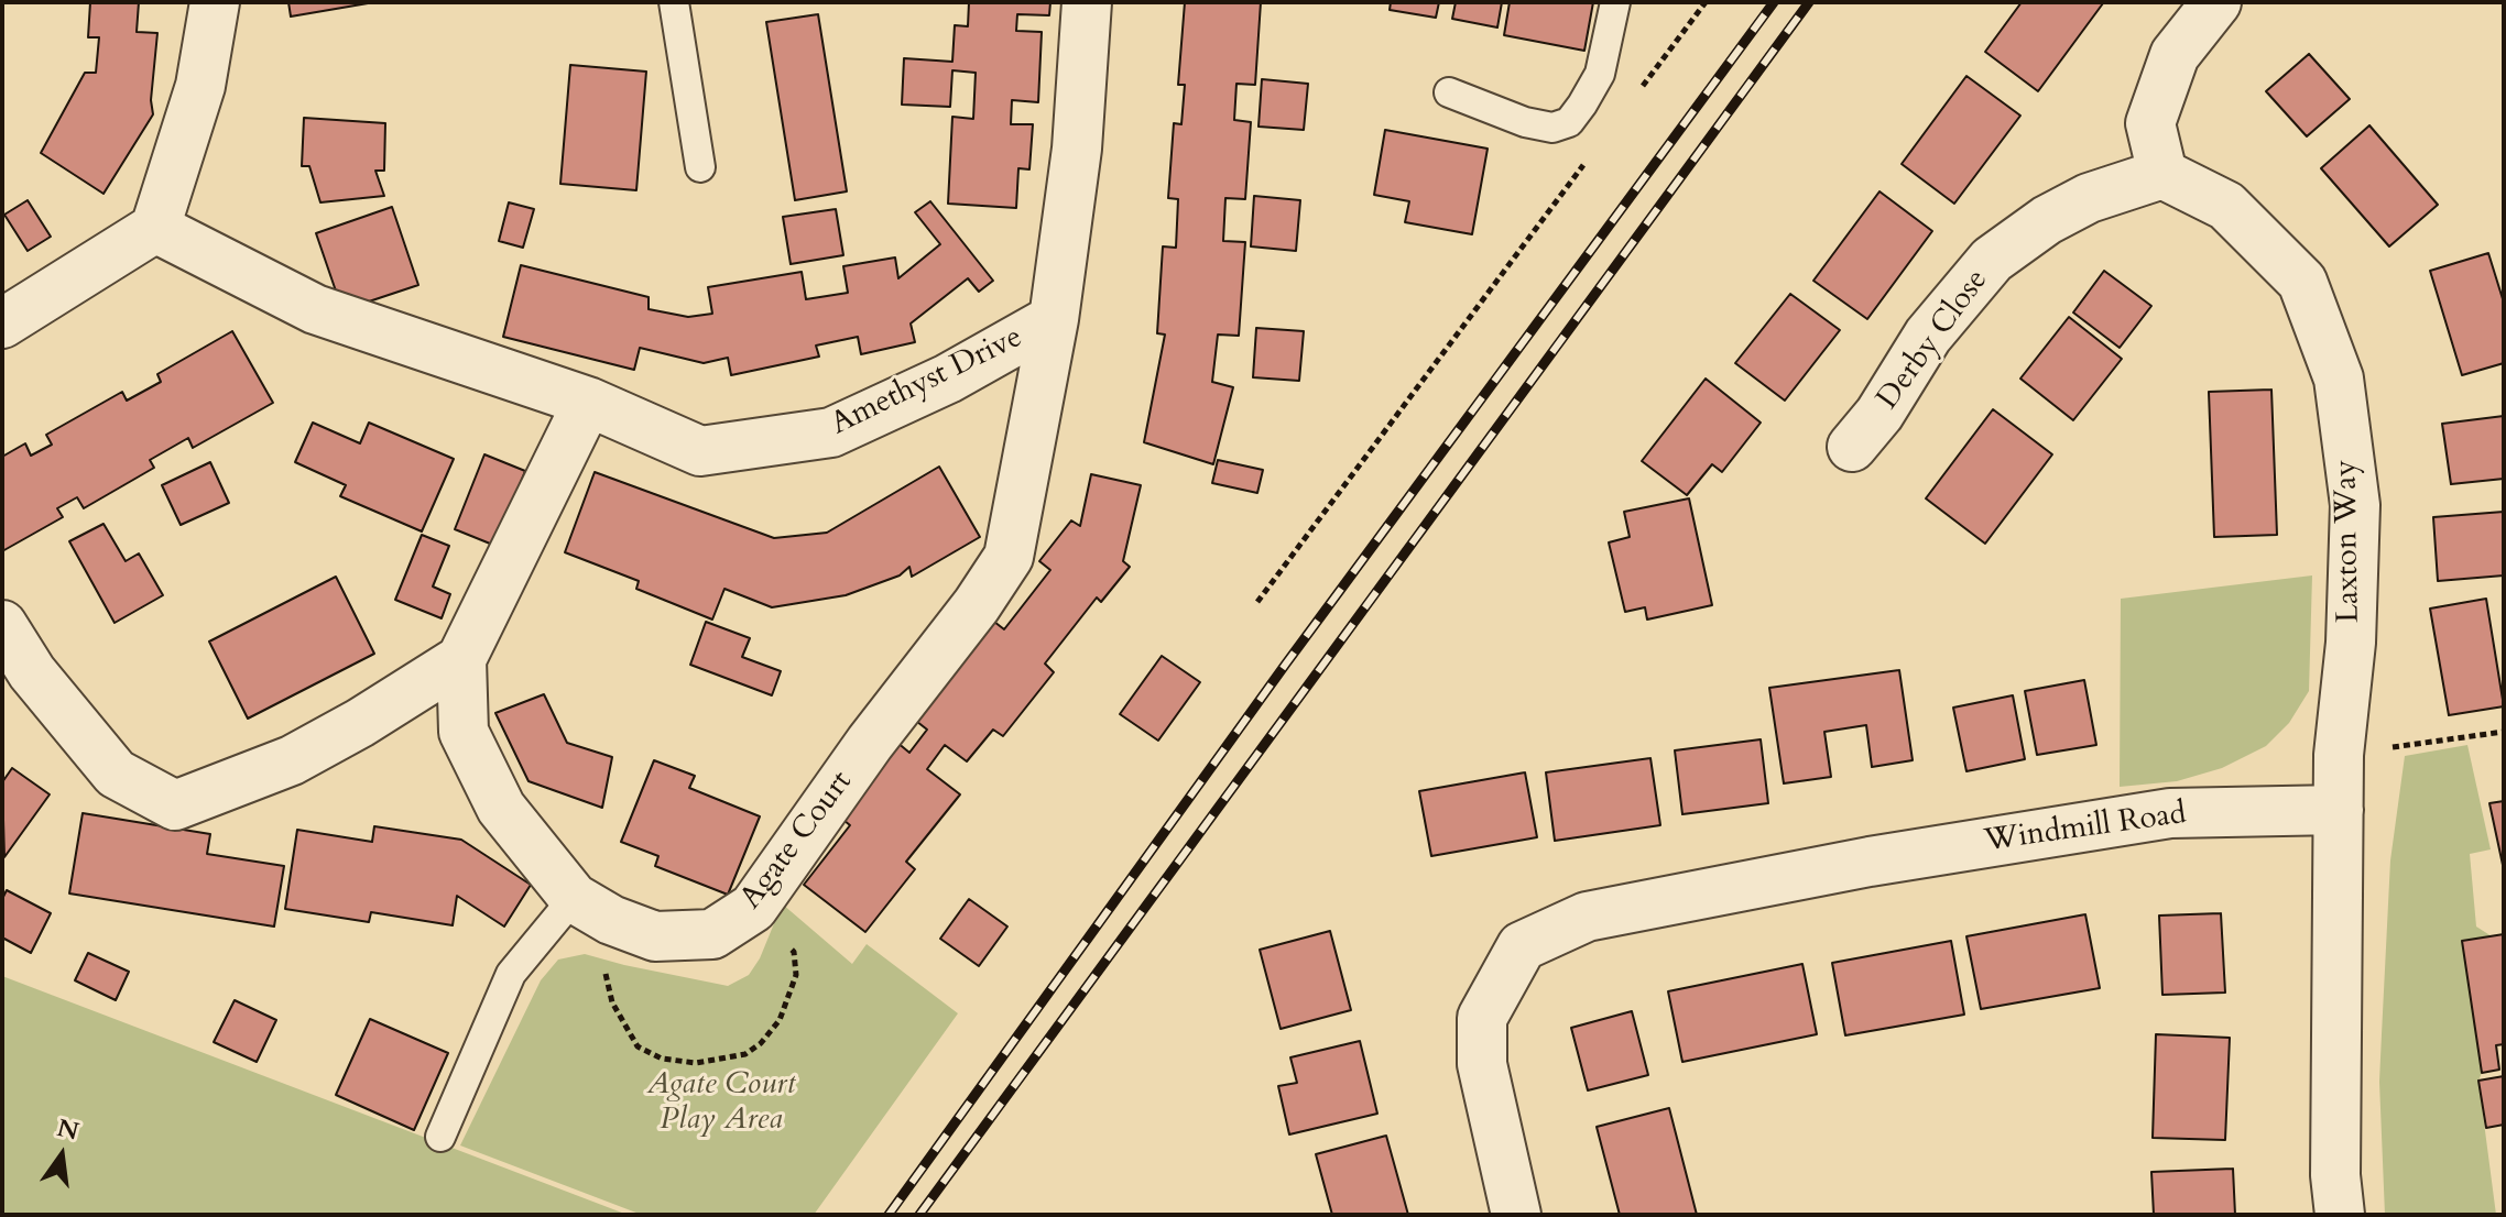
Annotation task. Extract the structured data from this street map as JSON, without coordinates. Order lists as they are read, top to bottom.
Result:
{
  "streets": {
    "street": [
      "Derby Close",
      "Amethyst Drive",
      "Laxton Way",
      "Windmill Road",
      "Agate Court"
    ]
  },
  "crossings": [
    ["Derby Close", "Laxton Way"],
    ["Amethyst Drive", "Agate Court"],
    ["Laxton Way", "Windmill Road"]
  ],
  "parks": ["Agate Court Play Area"],
  "north": "top"
}
